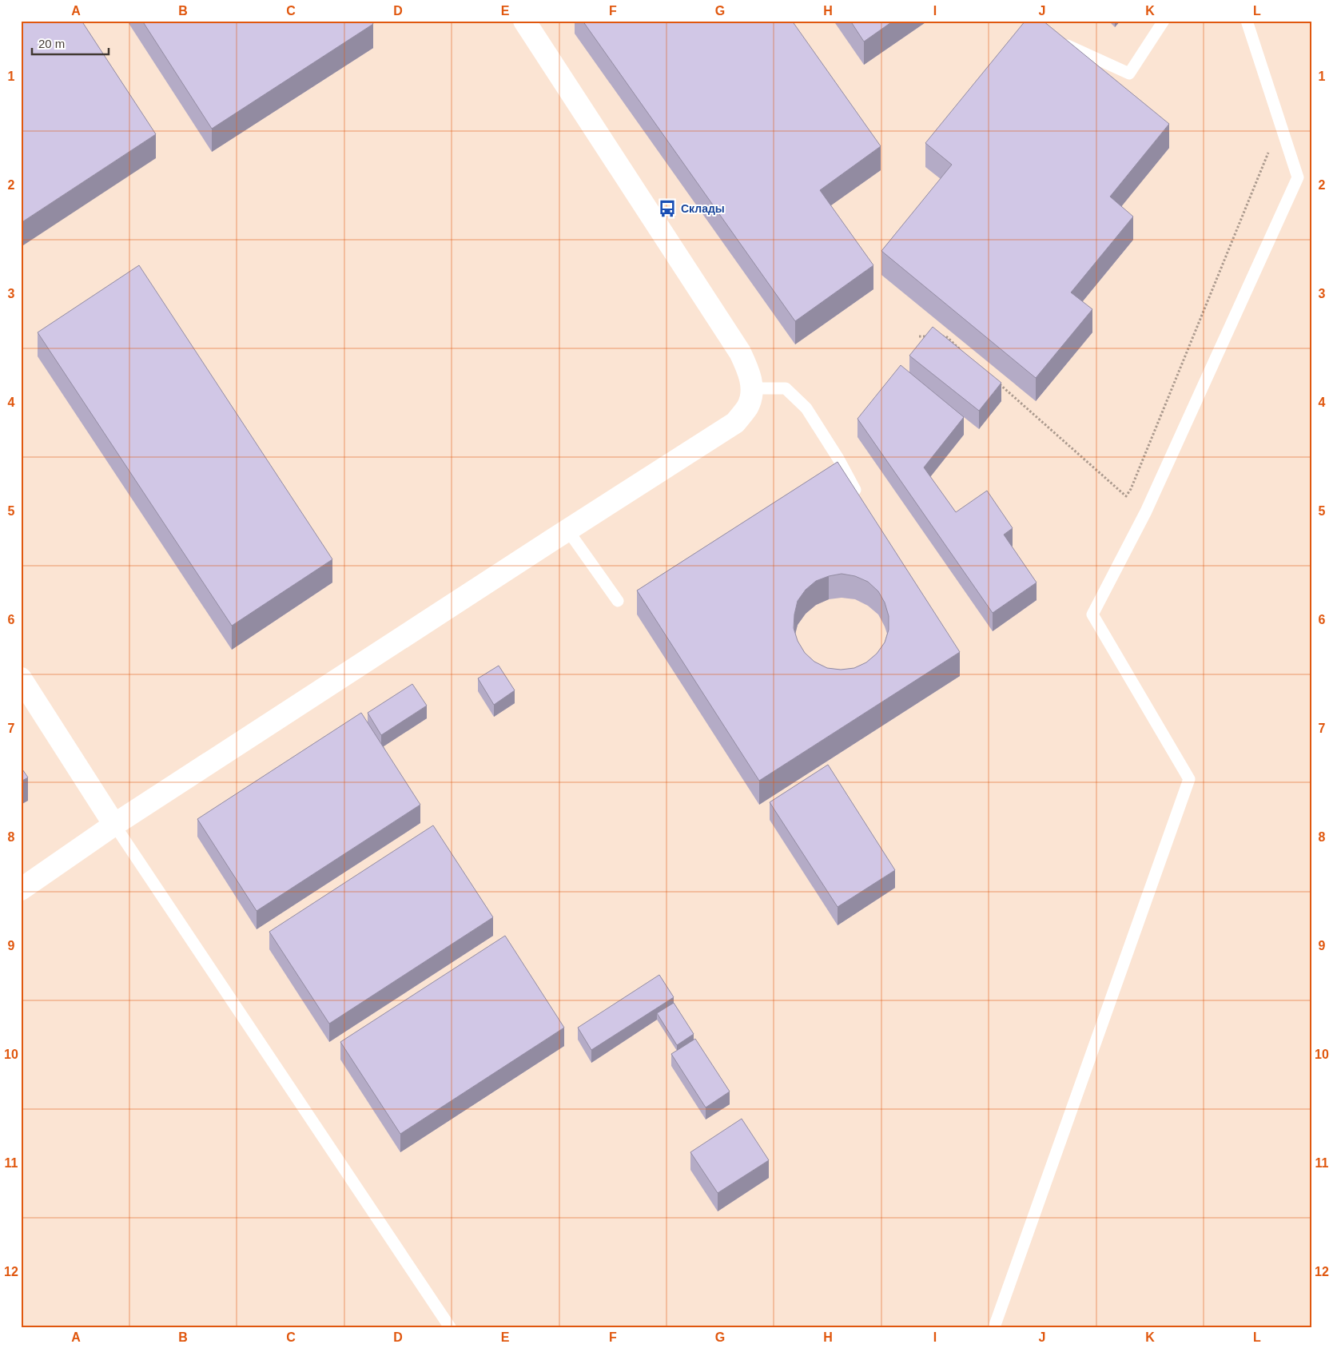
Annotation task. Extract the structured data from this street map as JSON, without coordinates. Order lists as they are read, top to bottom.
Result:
{
  "places": {
    "bus stop": ["Склады"]
  },
  "scale_bar": "20 m",
  "grid": {
    "columns": [
      "A",
      "B",
      "C",
      "D",
      "E",
      "F",
      "G",
      "H",
      "I",
      "J",
      "K",
      "L"
    ],
    "rows": [
      "1",
      "2",
      "3",
      "4",
      "5",
      "6",
      "7",
      "8",
      "9",
      "10",
      "11",
      "12"
    ]
  }
}
